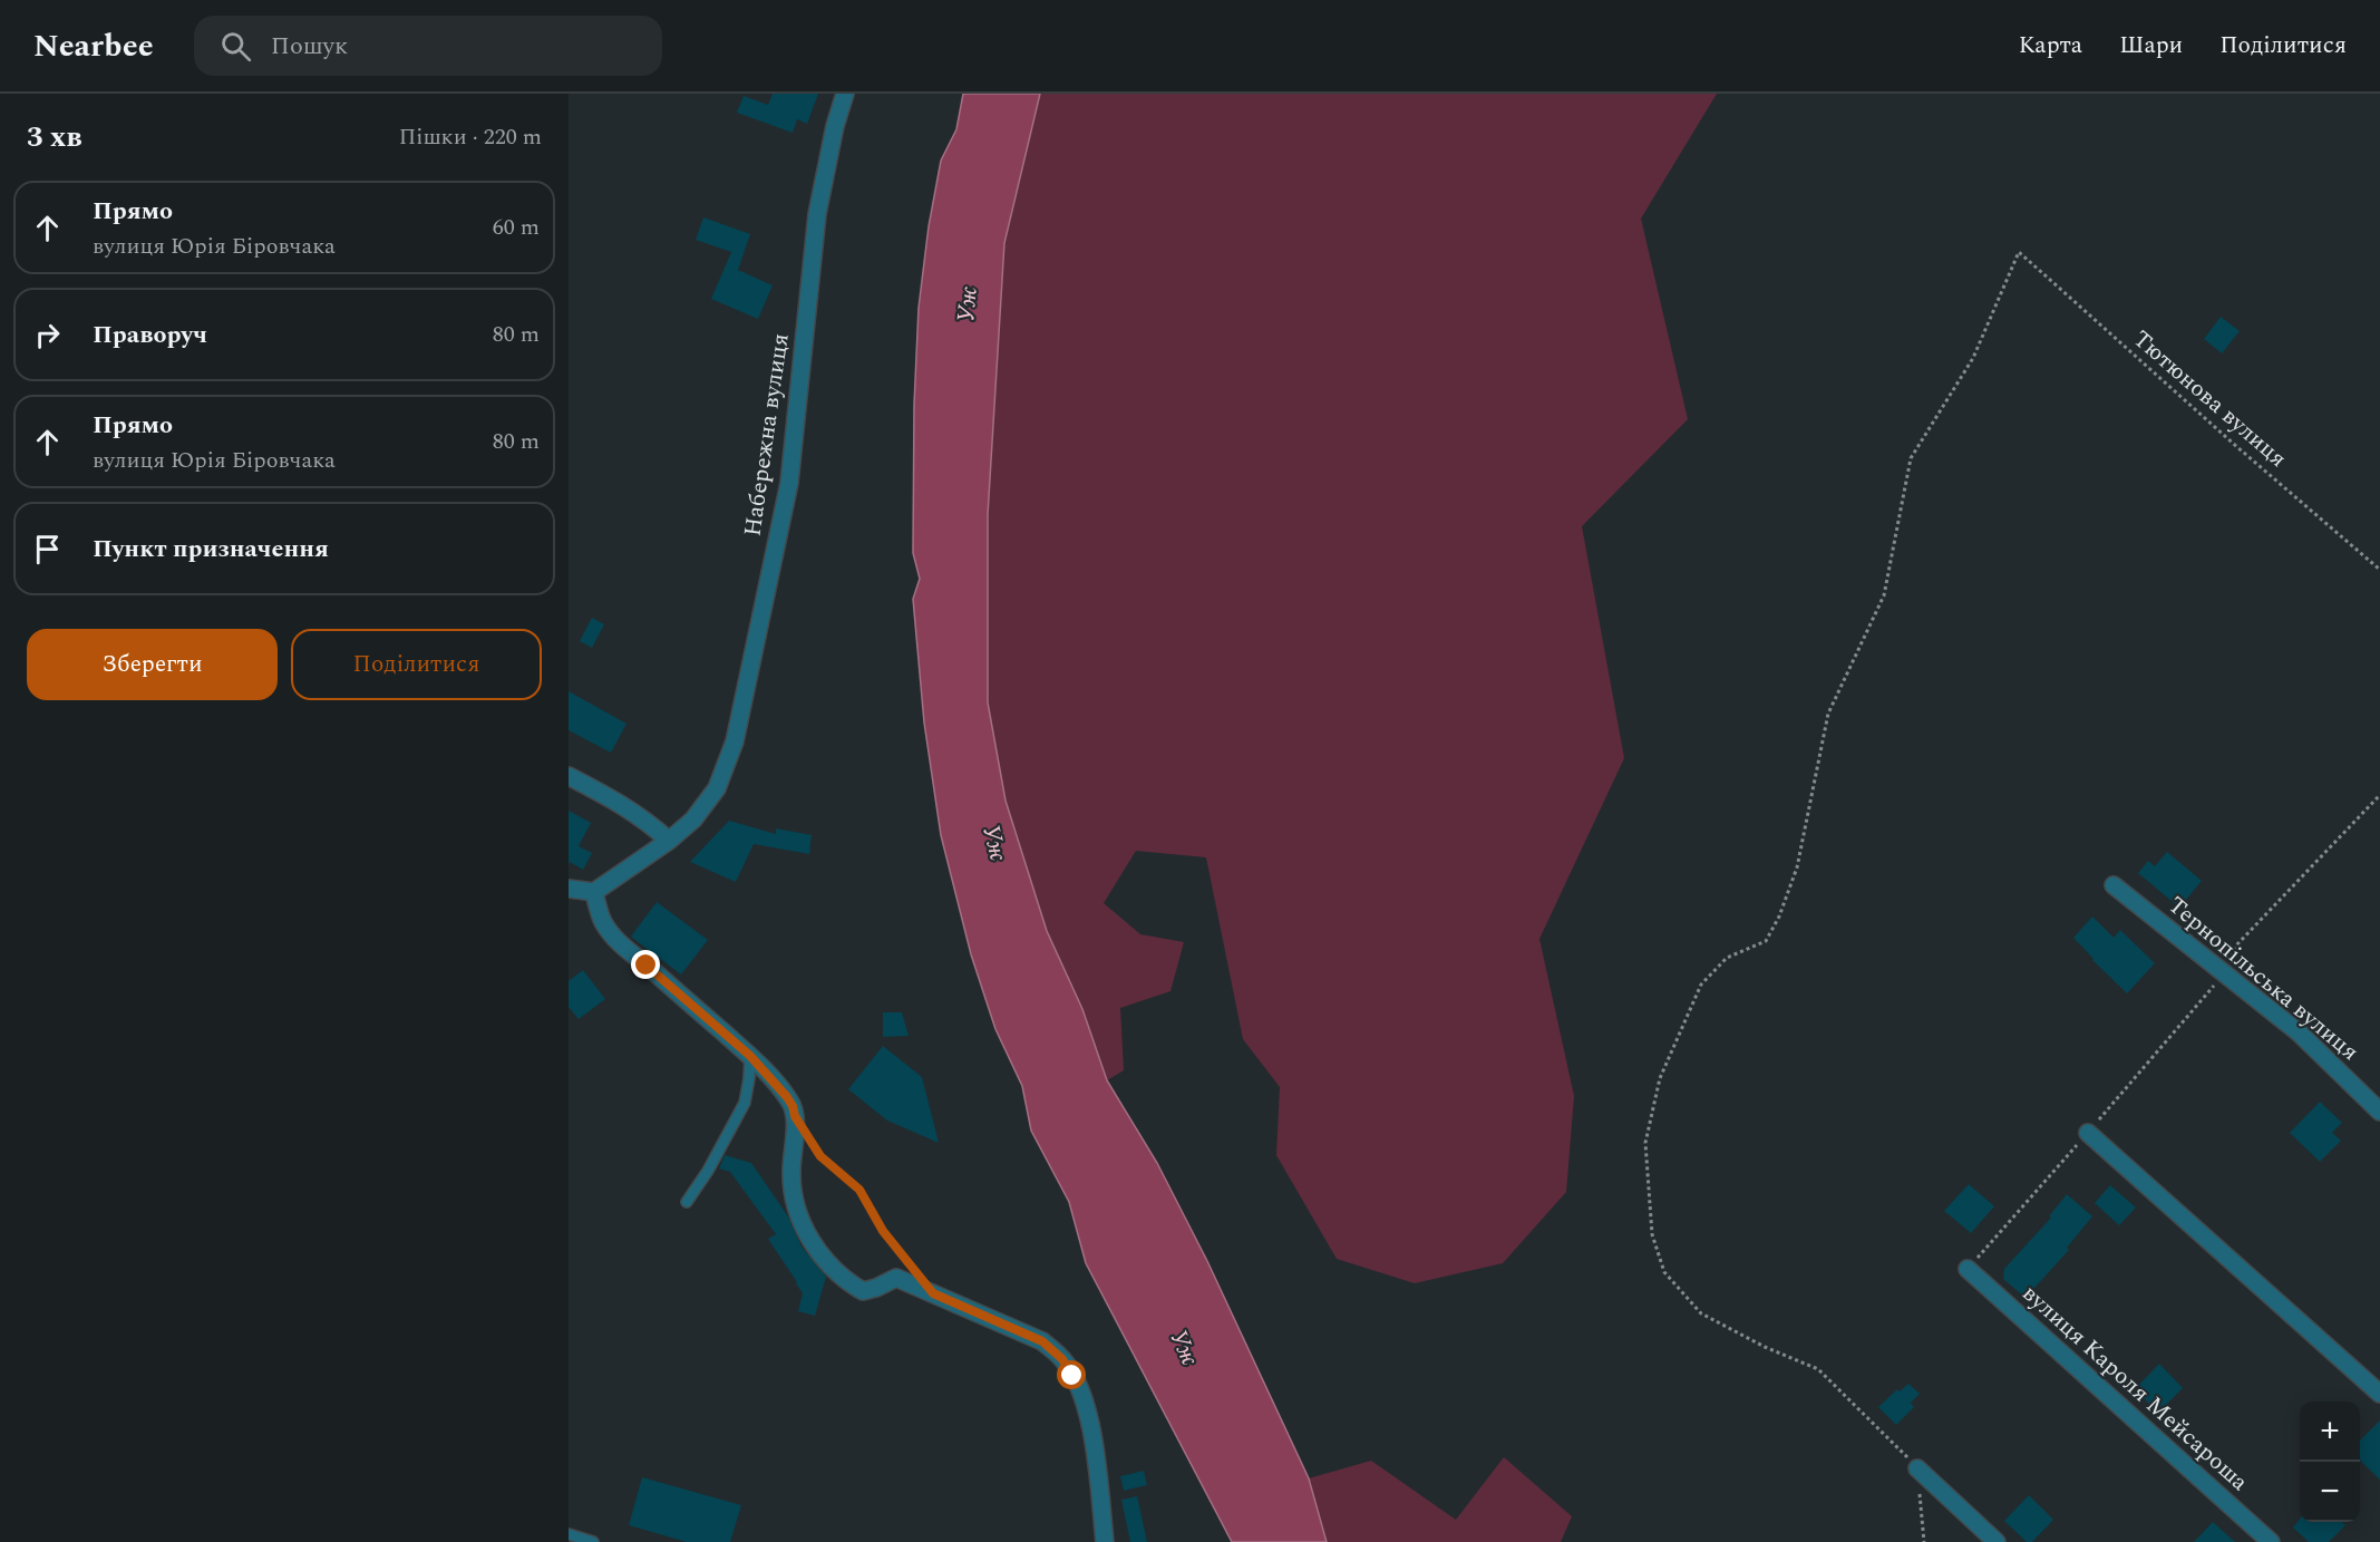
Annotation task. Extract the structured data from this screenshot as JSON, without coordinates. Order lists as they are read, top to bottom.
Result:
{
  "streets": {
    "street": ["Набережна вулиця", "Тернопільська вулиця", "вулиця Кароля Мейсароша"],
    "path": ["Тютюнова вулиця"]
  },
  "water": ["Уж"],
  "page": {
    "header": "Nearbee",
    "search": "Пошук",
    "nav": ["Карта", "Шари", "Поділитися"],
    "heading": ["3 хв", "Пішки · 220 m"],
    "list": [
      ["Прямо", "вулиця Юрія Біровчака", "60 m"],
      ["Праворуч", "80 m"],
      ["Прямо", "вулиця Юрія Біровчака", "80 m"],
      "Пункт призначення"
    ],
    "buttons": ["Зберегти", "Поділитися"],
    "map_buttons": ["+", "−"]
  }
}
